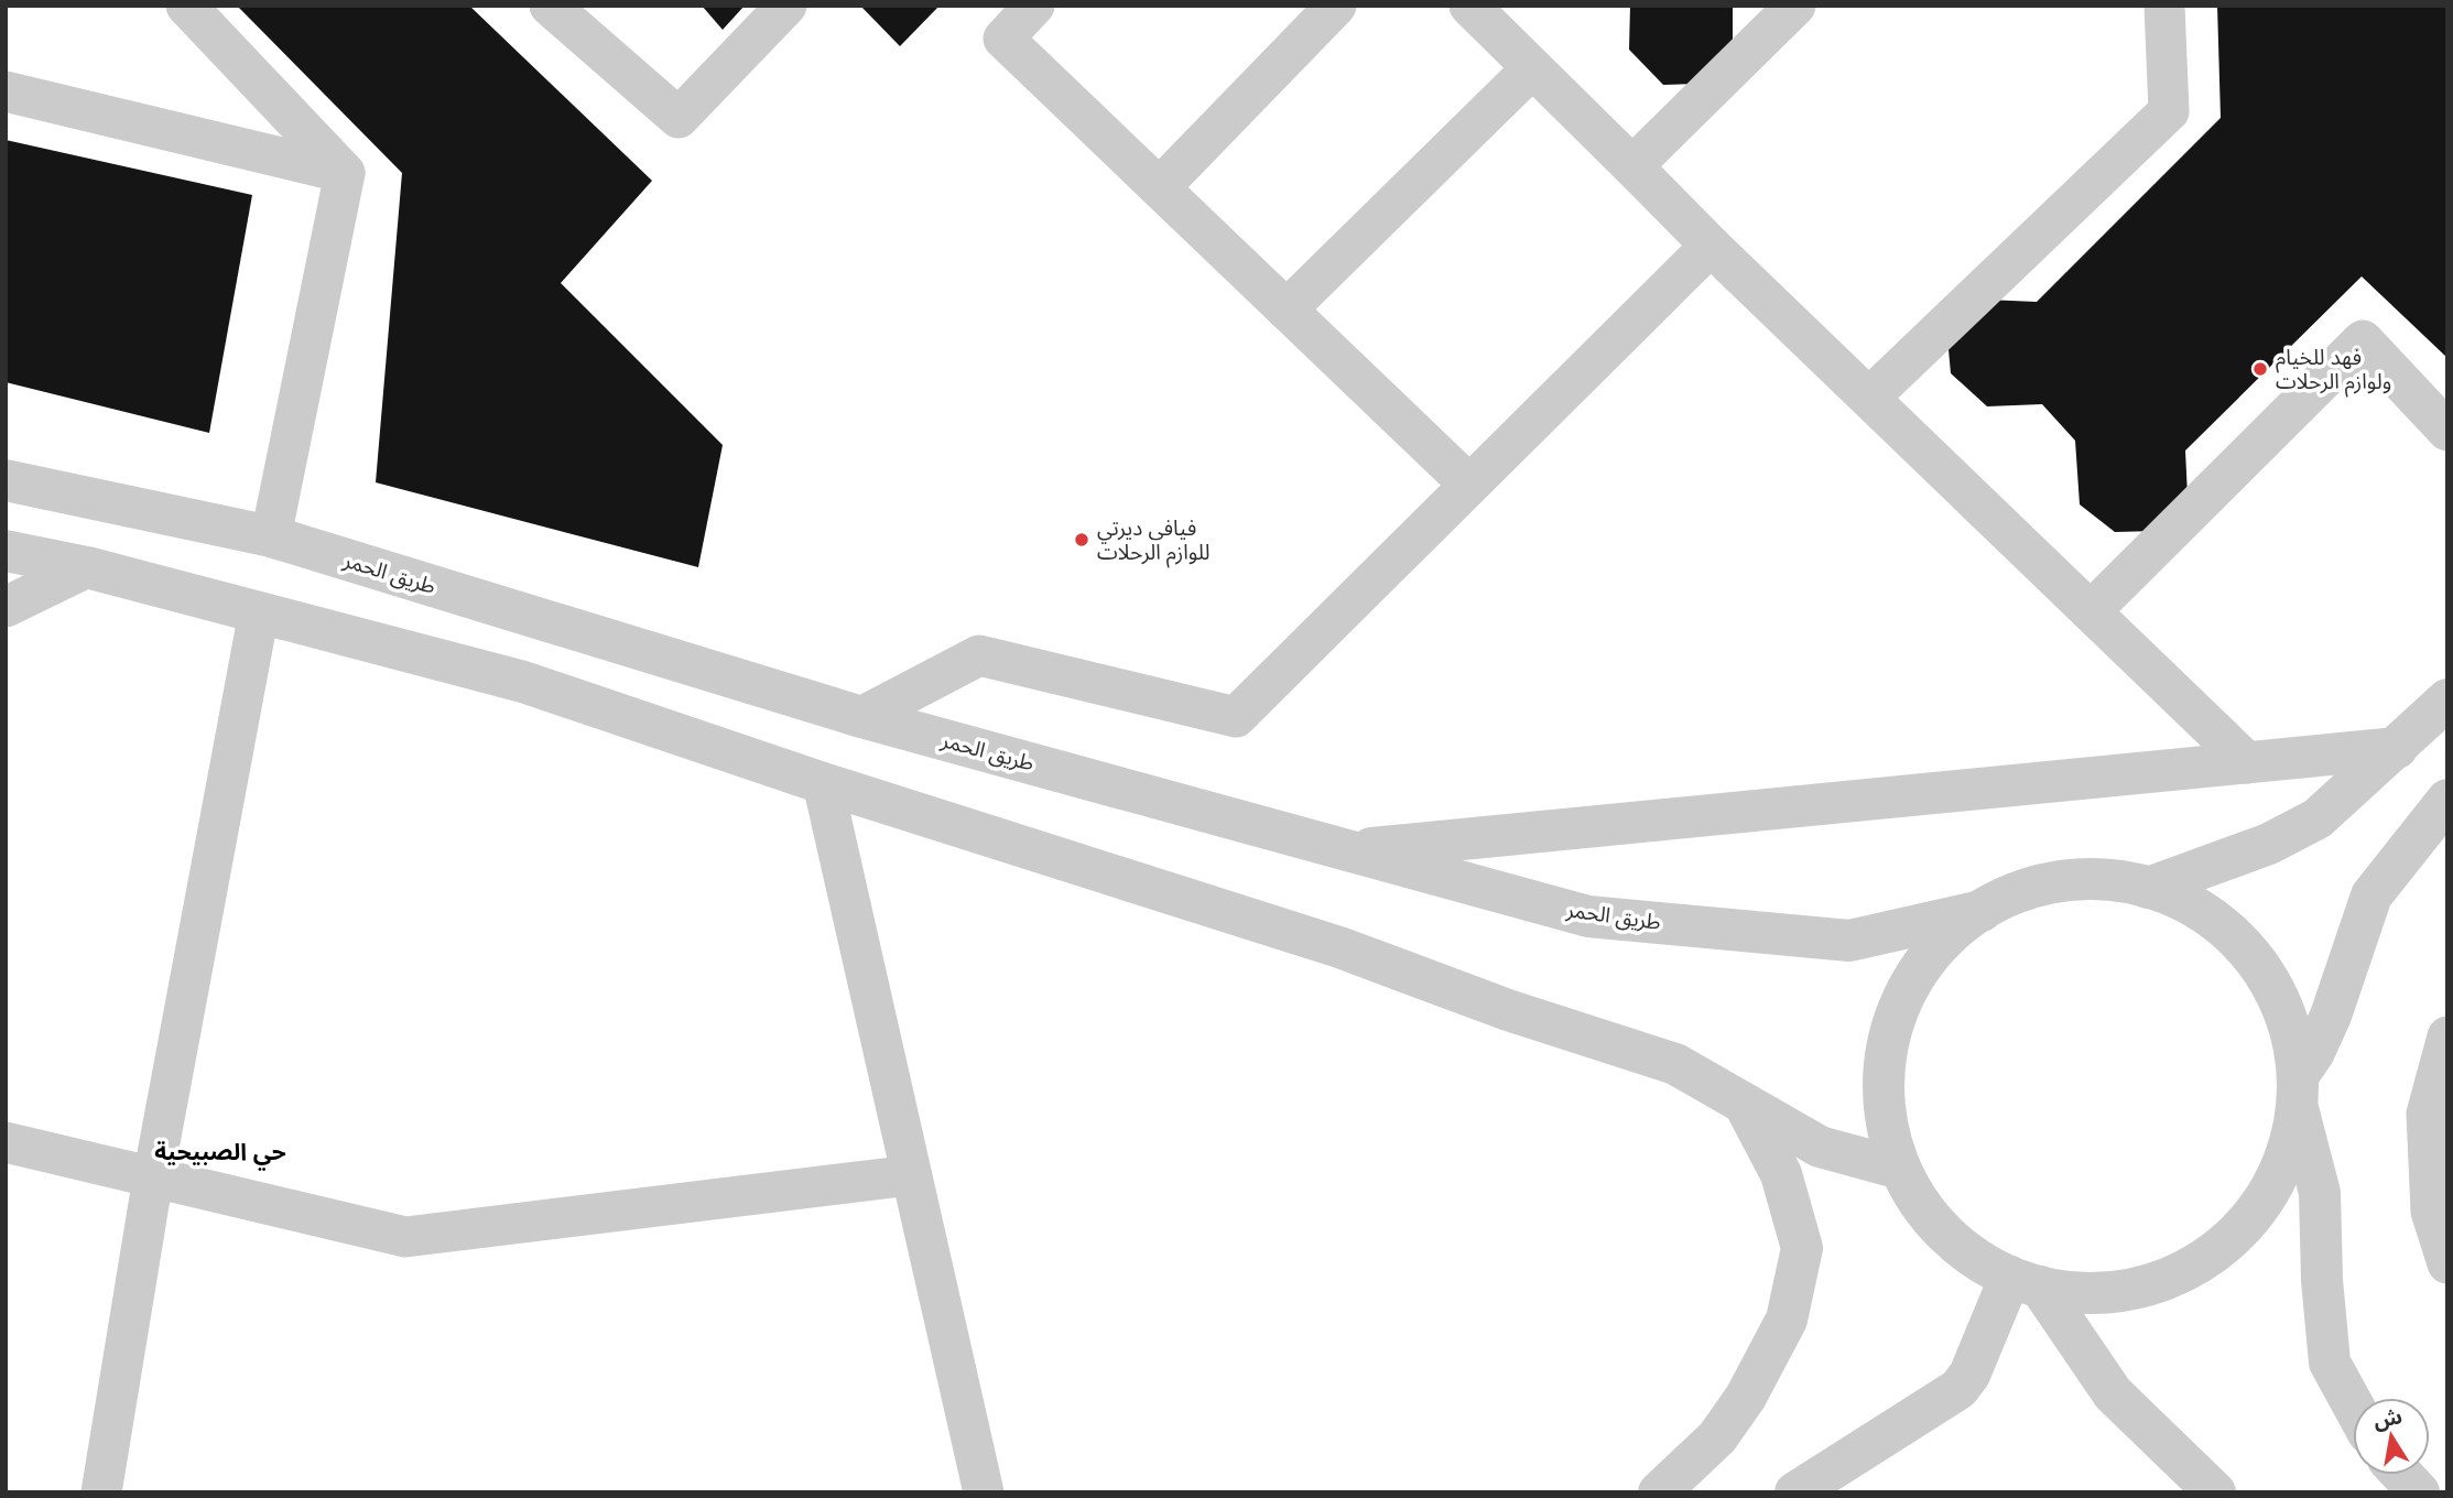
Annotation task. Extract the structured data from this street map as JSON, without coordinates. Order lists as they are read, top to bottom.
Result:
{
  "streets": {
    "street": ["طريق الحمر"]
  },
  "districts": ["حي الصبيحية"],
  "places": ["فهد للخيام ولوازم الرحلات", "فيافي ديرتي للوازم الرحلات"],
  "north": "top"
}
